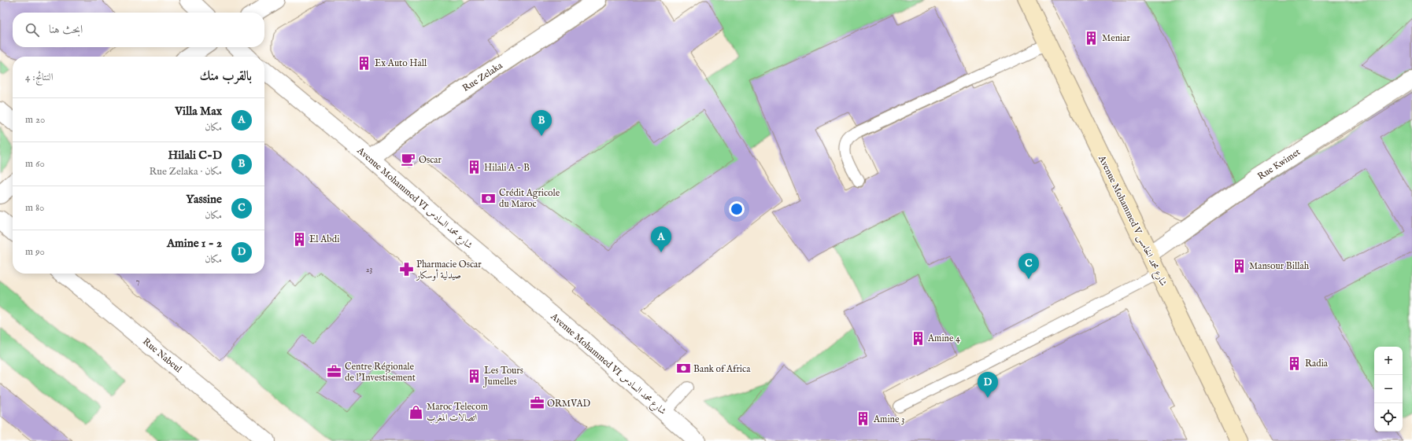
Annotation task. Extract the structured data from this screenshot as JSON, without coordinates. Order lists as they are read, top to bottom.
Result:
{
  "streets": {
    "street": [
      "Rue Zelaka",
      "Rue Kwimet",
      "Avenue Mohammed VI شارع محمد السادس",
      "Avenue Mohammed V شارع محمد الخامس",
      "Rue Nabeul"
    ]
  },
  "crossings": [
    ["Rue Zelaka", "Avenue Mohammed VI شارع محمد السادس"],
    ["Rue Kwimet", "Avenue Mohammed V شارع محمد الخامس"]
  ],
  "places": {
    "building": [
      "Meniar",
      "Ex Auto Hall",
      "Hilali A - B",
      "El Abdi",
      "Mansour Billah",
      "Amine 4",
      "Radia",
      "Les Tours Jumelles",
      "Amine 3"
    ],
    "cafe": ["Oscar"],
    "bank": ["Crédit Agricole du Maroc", "Bank of Africa"],
    "pharmacy": ["Pharmacie Oscar صيدلية أوسكار"],
    "office": ["Centre Régionale de l'Investisement", "ORMVAD"],
    "shop": ["Maroc Telecom اتصالات المغرب"]
  },
  "house_numbers": ["23", "7"],
  "page": {
    "search": "ابحث هنا",
    "heading": ["بالقرب منك", "النتائج: 4"],
    "list": [
      {
        "mark": "A",
        "name": "Villa Max",
        "note": "مكان",
        "value": "20 m"
      },
      {
        "mark": "B",
        "name": "Hilali C-D",
        "note": "مكان · Rue Zelaka",
        "value": "60 m"
      },
      {
        "mark": "C",
        "name": "Yassine",
        "note": "مكان",
        "value": "80 m"
      },
      {
        "mark": "D",
        "name": "Amine 1 - 2",
        "note": "مكان",
        "value": "90 m"
      }
    ],
    "pins": [
      "B",
      "A",
      "C",
      "D"
    ],
    "map_buttons": ["+", "−"]
  }
}
